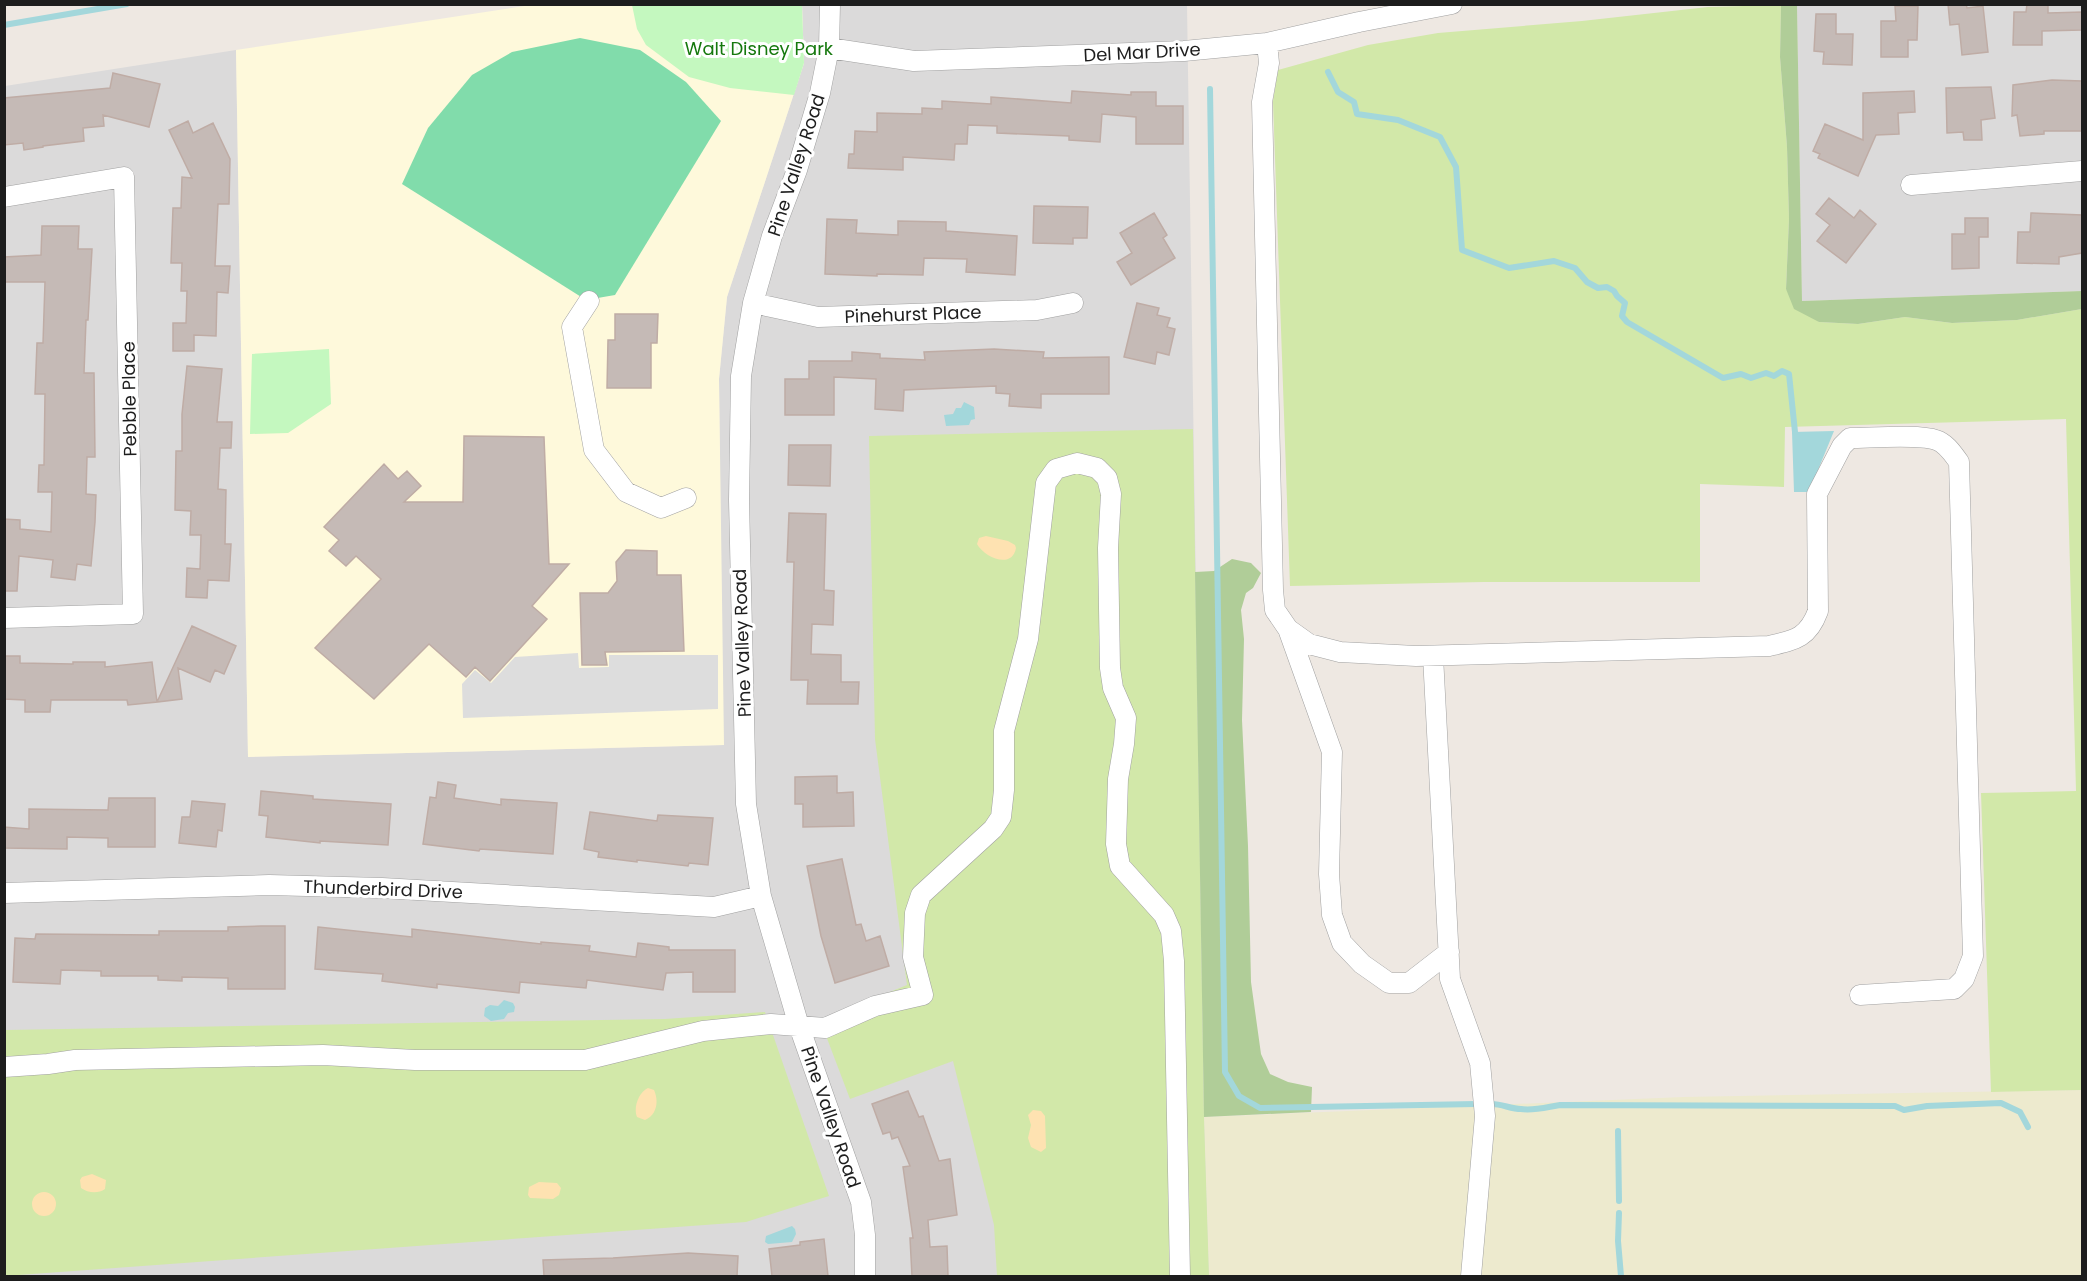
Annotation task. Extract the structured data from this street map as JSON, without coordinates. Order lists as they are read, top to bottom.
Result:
{
  "streets": {
    "street": [
      "Del Mar Drive",
      "Pine Valley Road",
      "Pinehurst Place",
      "Pebble Place",
      "Thunderbird Drive"
    ]
  },
  "crossings": [
    ["Del Mar Drive", "Pine Valley Road"],
    ["Pine Valley Road", "Pinehurst Place"],
    ["Pine Valley Road", "Thunderbird Drive"]
  ],
  "parks": ["Walt Disney Park"]
}
